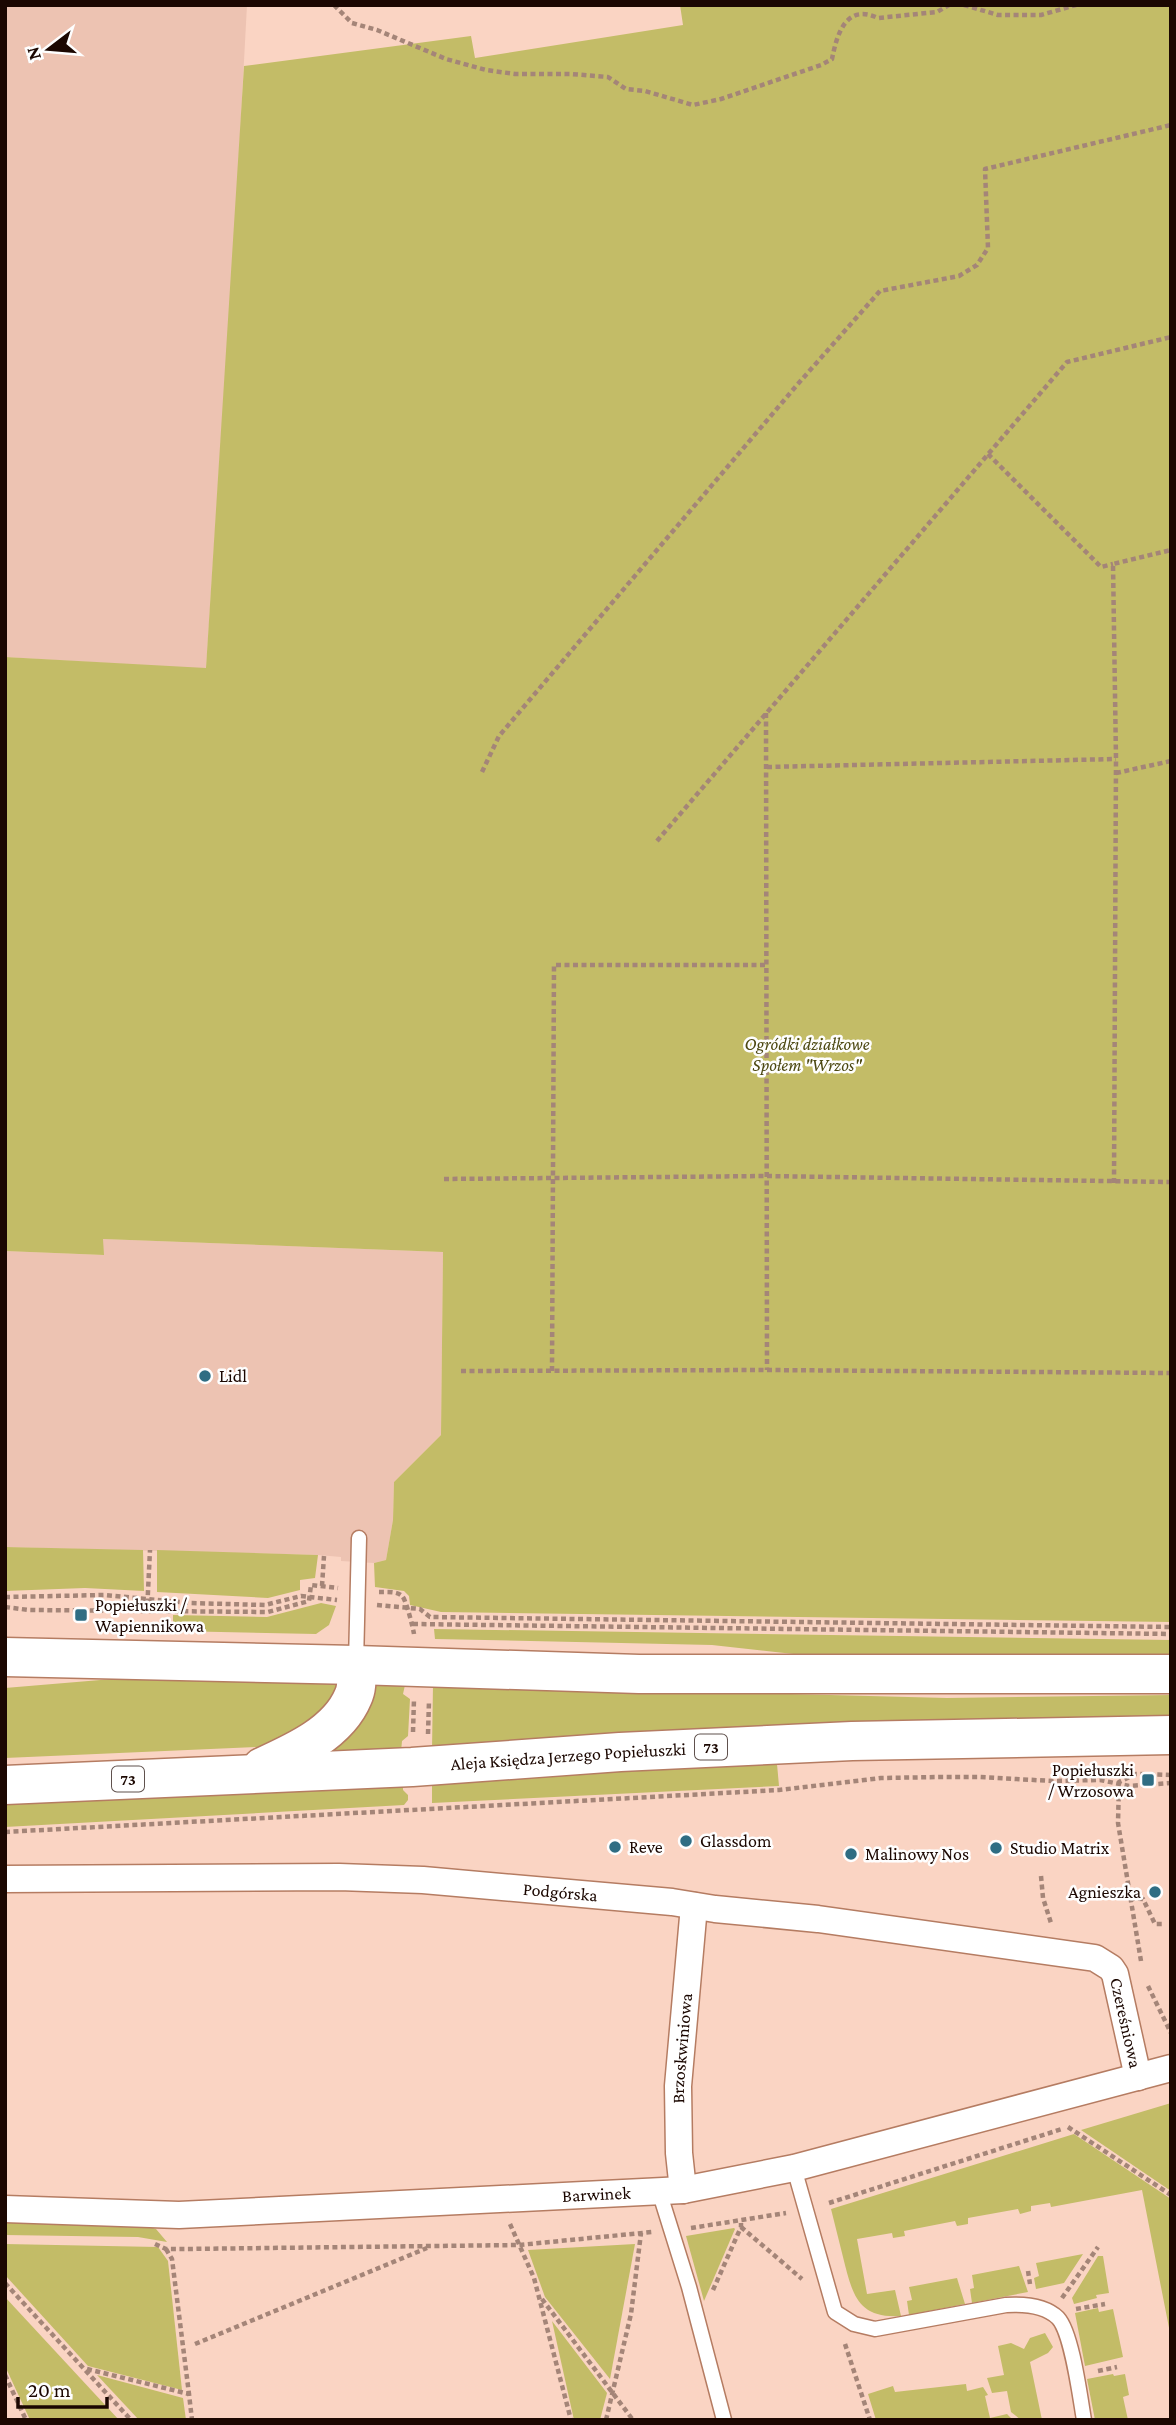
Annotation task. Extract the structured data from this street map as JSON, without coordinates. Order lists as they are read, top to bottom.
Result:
{
  "streets": {
    "main road": ["73", "Aleja Księdza Jerzego Popiełuszki"],
    "street": [
      "Podgórska",
      "Czereśniowa",
      "Brzoskwiniowa",
      "Barwinek"
    ]
  },
  "crossings": [
    ["Podgórska", "Czereśniowa"],
    ["Podgórska", "Brzoskwiniowa"],
    ["Czereśniowa", "Barwinek"],
    ["Brzoskwiniowa", "Barwinek"]
  ],
  "parks": ["Ogródki działkowe Społem \"Wrzos\""],
  "places": {
    "other": [
      "Lidl",
      "Glassdom",
      "Reve",
      "Studio Matrix",
      "Malinowy Nos",
      "Agnieszka"
    ],
    "transit": ["Popiełuszki / Wapiennikowa", "Popiełuszki / Wrzosowa"]
  },
  "scale_bar": "20 m",
  "north": "left"
}
